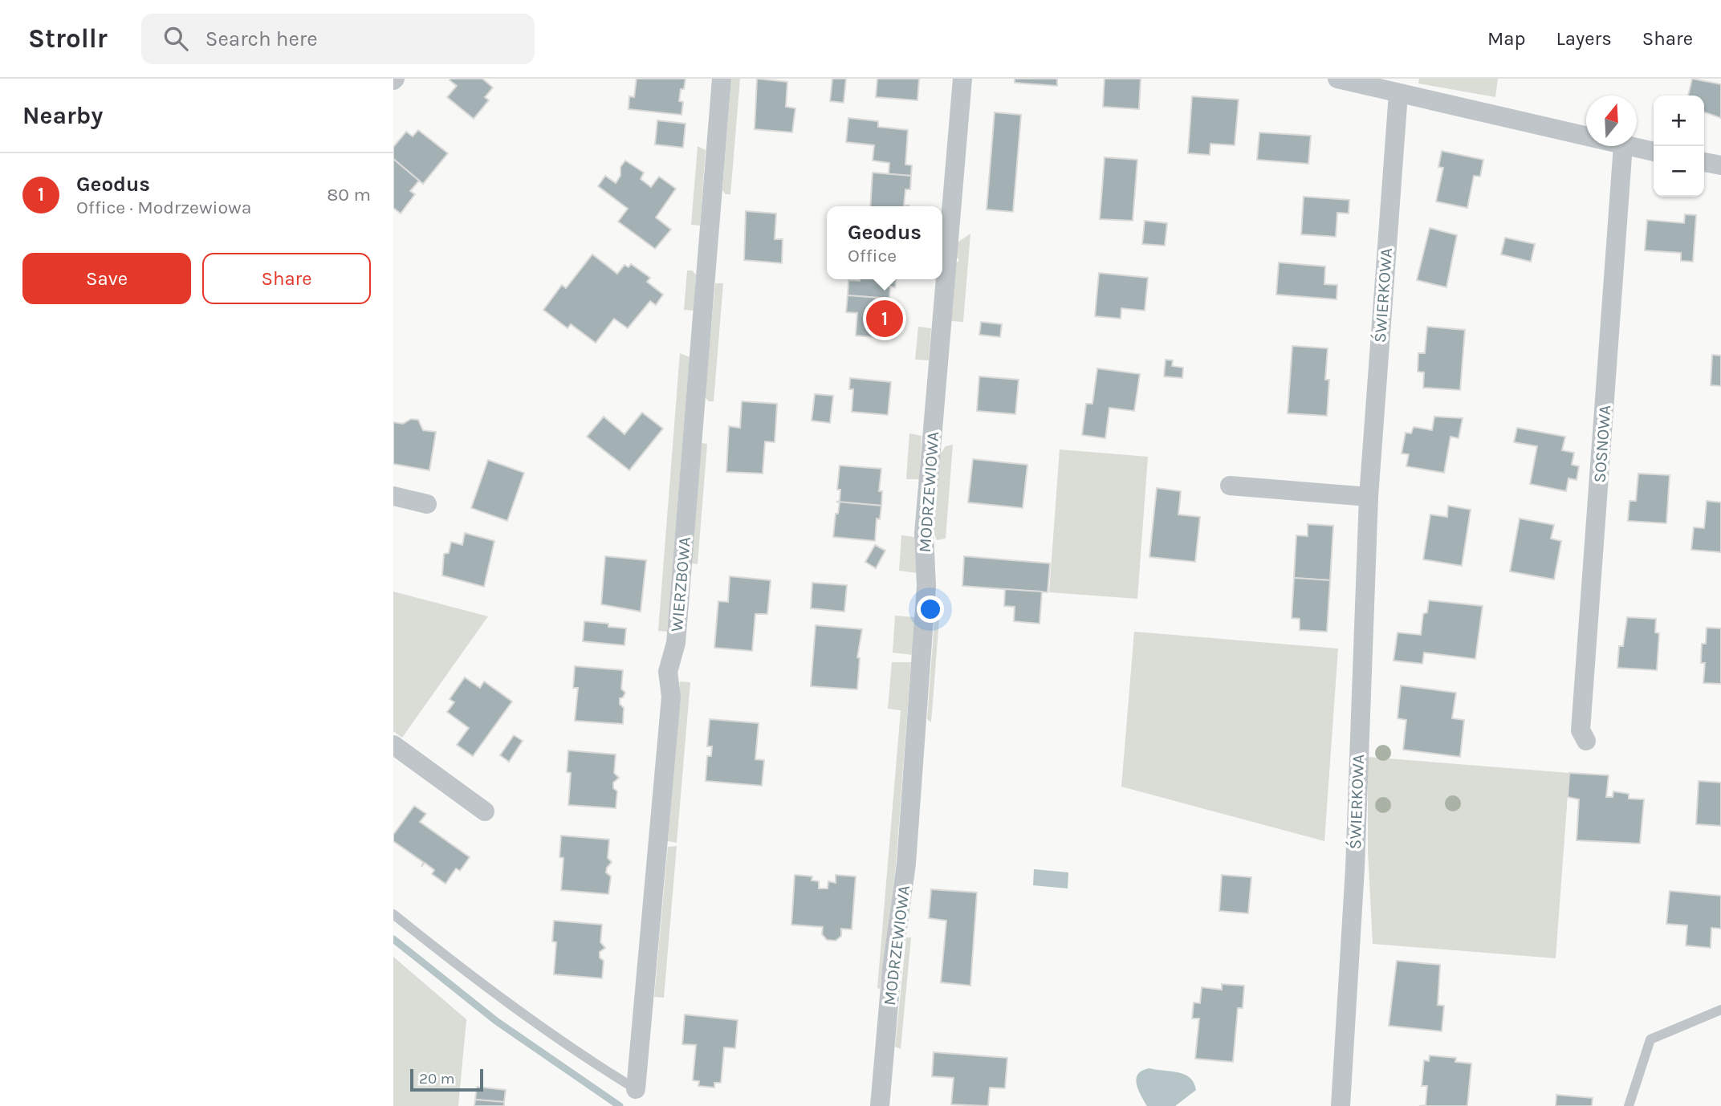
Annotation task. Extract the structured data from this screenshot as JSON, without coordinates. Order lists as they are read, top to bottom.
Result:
{
  "streets": {
    "street": [
      "ŚWIERKOWA",
      "SOSNOWA",
      "MODRZEWIOWA",
      "WIERZBOWA"
    ]
  },
  "scale_bar": "20 m",
  "north": "top",
  "page": {
    "header": "Strollr",
    "search": "Search here",
    "nav": ["Map", "Layers", "Share"],
    "heading": "Nearby",
    "map_buttons": ["+", "−"],
    "list": [
      {
        "mark": "1",
        "name": "Geodus",
        "note": "Office · Modrzewiowa",
        "value": "80 m"
      }
    ],
    "popup": ["Geodus", "Office"],
    "buttons": ["Save", "Share"],
    "pins": "1",
    "scale": "20 m"
  }
}
